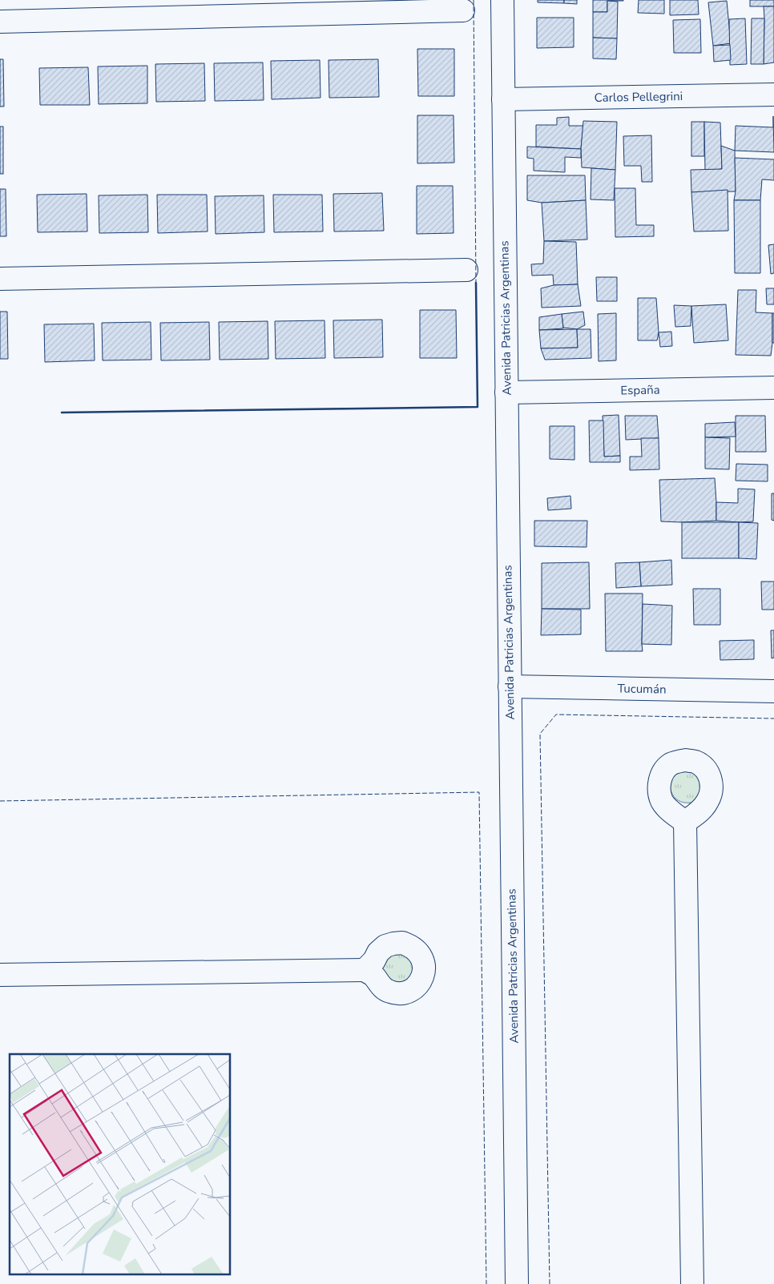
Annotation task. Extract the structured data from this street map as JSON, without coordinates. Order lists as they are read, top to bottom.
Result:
{
  "streets": {
    "street": [
      "Carlos Pellegrini",
      "Avenida Patricias Argentinas",
      "España",
      "Tucumán"
    ]
  },
  "crossings": [
    ["Carlos Pellegrini", "Avenida Patricias Argentinas"],
    ["Avenida Patricias Argentinas", "España"],
    ["Avenida Patricias Argentinas", "Tucumán"]
  ]
}
